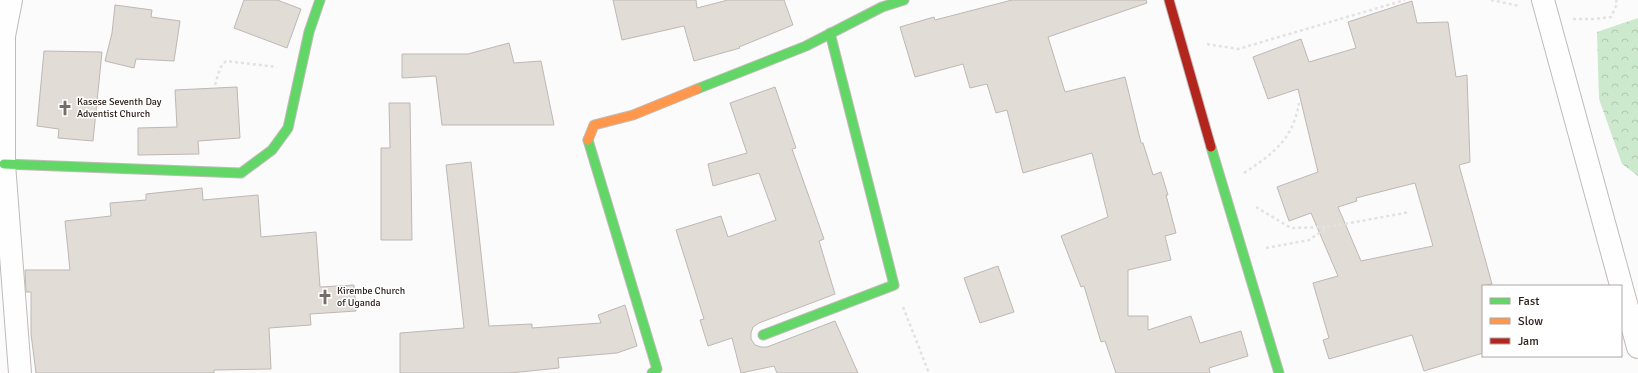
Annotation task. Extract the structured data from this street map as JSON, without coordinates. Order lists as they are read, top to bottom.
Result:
{
  "places": {
    "church": ["Kasese Seventh Day Adventist Church", "Kirembe Church of Uganda"]
  },
  "legend": ["Fast", "Slow", "Jam"]
}
